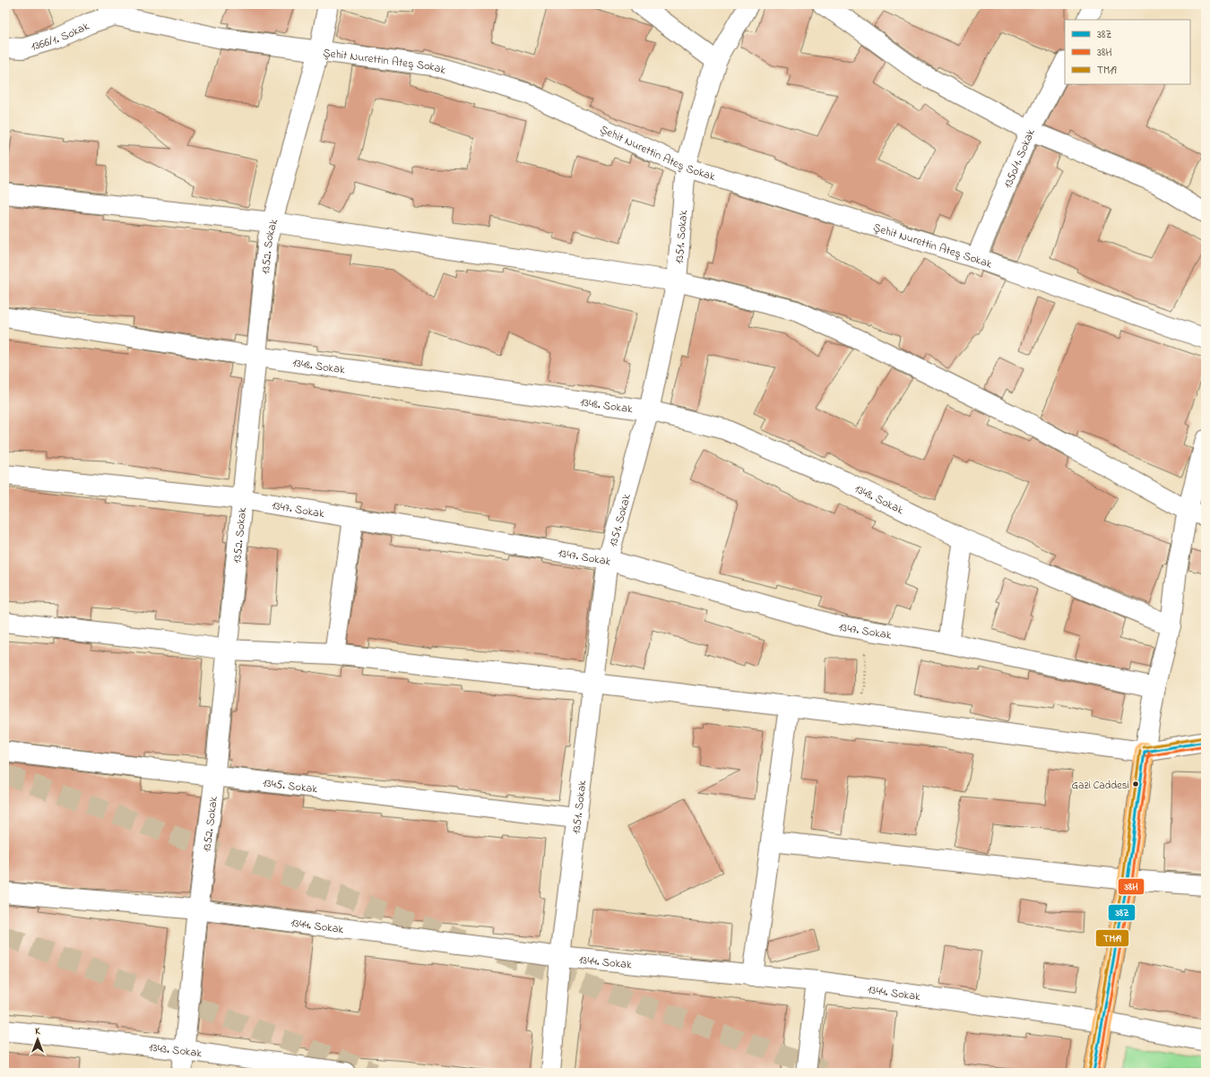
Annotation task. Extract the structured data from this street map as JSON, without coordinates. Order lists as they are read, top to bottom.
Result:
{
  "streets": {
    "street": [
      "1366/1. Sokak",
      "Şehit Nurettin Ateş Sokak",
      "1350/1. Sokak",
      "1351. Sokak",
      "1352. Sokak",
      "1348. Sokak",
      "1347. Sokak",
      "1345. Sokak",
      "1344. Sokak",
      "1343. Sokak"
    ]
  },
  "crossings": [
    ["1366/1. Sokak", "Şehit Nurettin Ateş Sokak"],
    ["Şehit Nurettin Ateş Sokak", "1350/1. Sokak"],
    ["Şehit Nurettin Ateş Sokak", "1351. Sokak"],
    ["Şehit Nurettin Ateş Sokak", "1352. Sokak"],
    ["1351. Sokak", "1348. Sokak"],
    ["1351. Sokak", "1347. Sokak"],
    ["1351. Sokak", "1345. Sokak"],
    ["1351. Sokak", "1344. Sokak"],
    ["1352. Sokak", "1348. Sokak"],
    ["1352. Sokak", "1347. Sokak"],
    ["1352. Sokak", "1345. Sokak"],
    ["1352. Sokak", "1344. Sokak"],
    ["1352. Sokak", "1343. Sokak"]
  ],
  "places": ["Gazi Caddesi"],
  "lines": ["transit line TM19", "transit line 38Z", "transit line 38H"],
  "legend": ["38Z", "38H", "TM19"],
  "north": "top"
}
